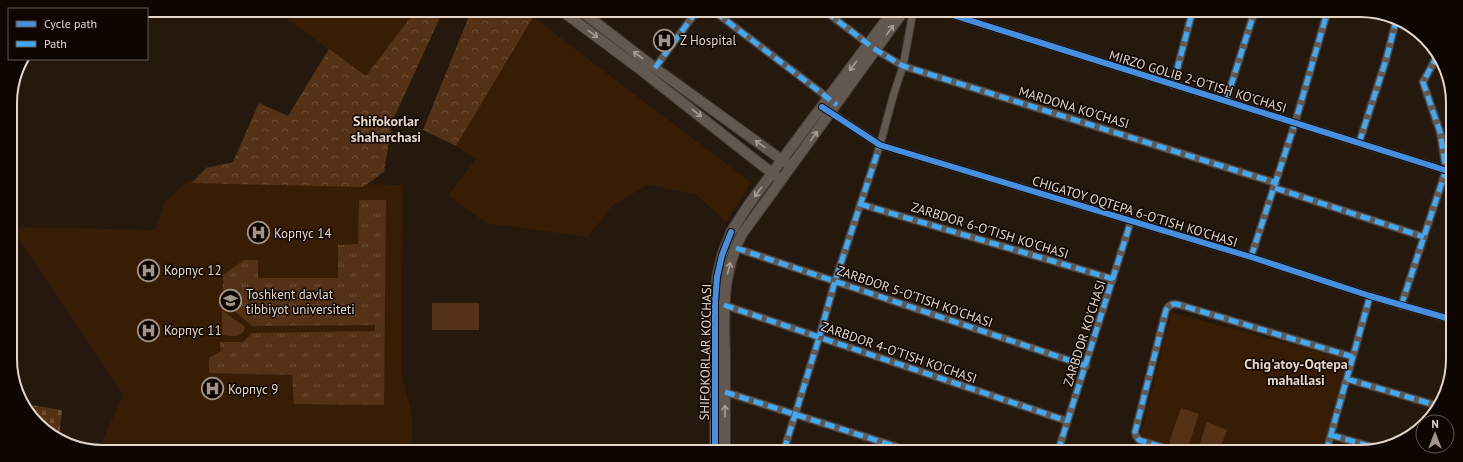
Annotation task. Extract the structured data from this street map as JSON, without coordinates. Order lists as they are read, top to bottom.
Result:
{
  "streets": {
    "main road": ["SHIFOKORLAR KO'CHASI"],
    "street": [
      "MIRZO GOLIB 2-O'TISH KO'CHASI",
      "MARDONA KO'CHASI",
      "CHIGATOY OQTEPA 6-O'TISH KO'CHASI",
      "ZARBDOR 6-O'TISH KO'CHASI",
      "ZARBDOR 5-O'TISH KO'CHASI",
      "ZARBDOR KO'CHASI",
      "ZARBDOR 4-O'TISH KO'CHASI"
    ]
  },
  "crossings": [
    ["MARDONA KO'CHASI", "SHIFOKORLAR KO'CHASI"],
    ["CHIGATOY OQTEPA 6-O'TISH KO'CHASI", "ZARBDOR KO'CHASI"],
    ["CHIGATOY OQTEPA 6-O'TISH KO'CHASI", "SHIFOKORLAR KO'CHASI"],
    ["ZARBDOR 6-O'TISH KO'CHASI", "ZARBDOR KO'CHASI"],
    ["ZARBDOR 5-O'TISH KO'CHASI", "ZARBDOR KO'CHASI"],
    ["ZARBDOR 5-O'TISH KO'CHASI", "SHIFOKORLAR KO'CHASI"],
    ["ZARBDOR KO'CHASI", "ZARBDOR 4-O'TISH KO'CHASI"],
    ["SHIFOKORLAR KO'CHASI", "ZARBDOR 4-O'TISH KO'CHASI"]
  ],
  "districts": ["Shifokorlar shaharchasi", "Chig'atoy-Oqtepa mahallasi"],
  "places": {
    "hospital": [
      "Z Hospital",
      "Корпус 14",
      "Корпус 12",
      "Корпус 11",
      "Корпус 9"
    ],
    "school or university": ["Toshkent davlat tibbiyot universiteti"]
  },
  "legend": ["Cycle path", "Path"],
  "north": "top"
}
